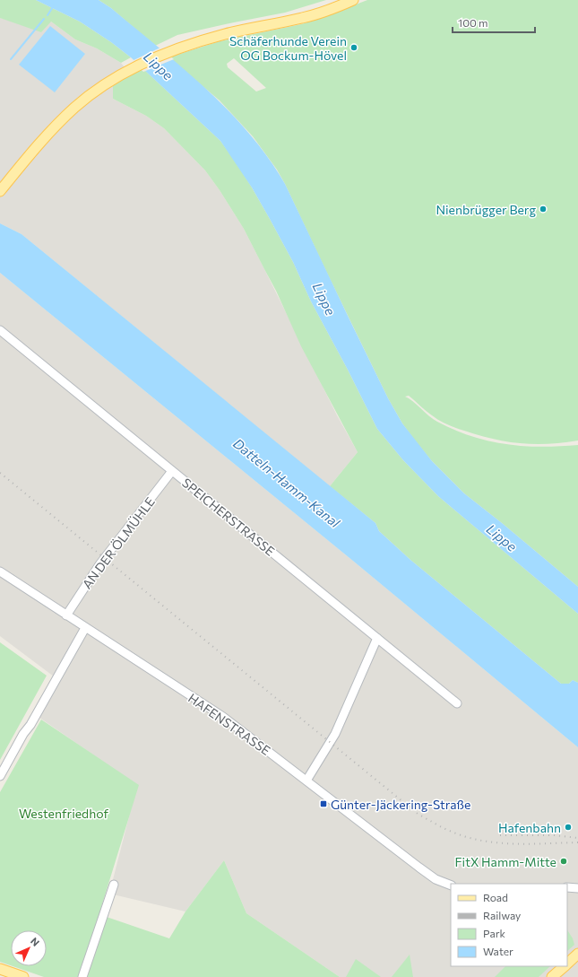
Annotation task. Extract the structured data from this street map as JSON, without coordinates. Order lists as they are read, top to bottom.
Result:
{
  "streets": {
    "street": ["SPEICHERSTRASSE", "AN DER ÖLMÜHLE", "HAFENSTRASSE"]
  },
  "crossings": [
    ["SPEICHERSTRASSE", "AN DER ÖLMÜHLE"],
    ["AN DER ÖLMÜHLE", "HAFENSTRASSE"]
  ],
  "water": ["Lippe", "Datteln-Hamm-Kanal"],
  "parks": ["Westenfriedhof"],
  "places": {
    "other": [
      "Schäferhunde Verein OG Bockum-Hövel",
      "Nienbrügger Berg",
      "Hafenbahn",
      "FitX Hamm-Mitte"
    ],
    "transit": ["Günter-Jäckering-Straße"]
  },
  "legend": [
    "Road",
    "Railway",
    "Park",
    "Water"
  ],
  "scale_bar": "100 m",
  "north": "top right"
}
